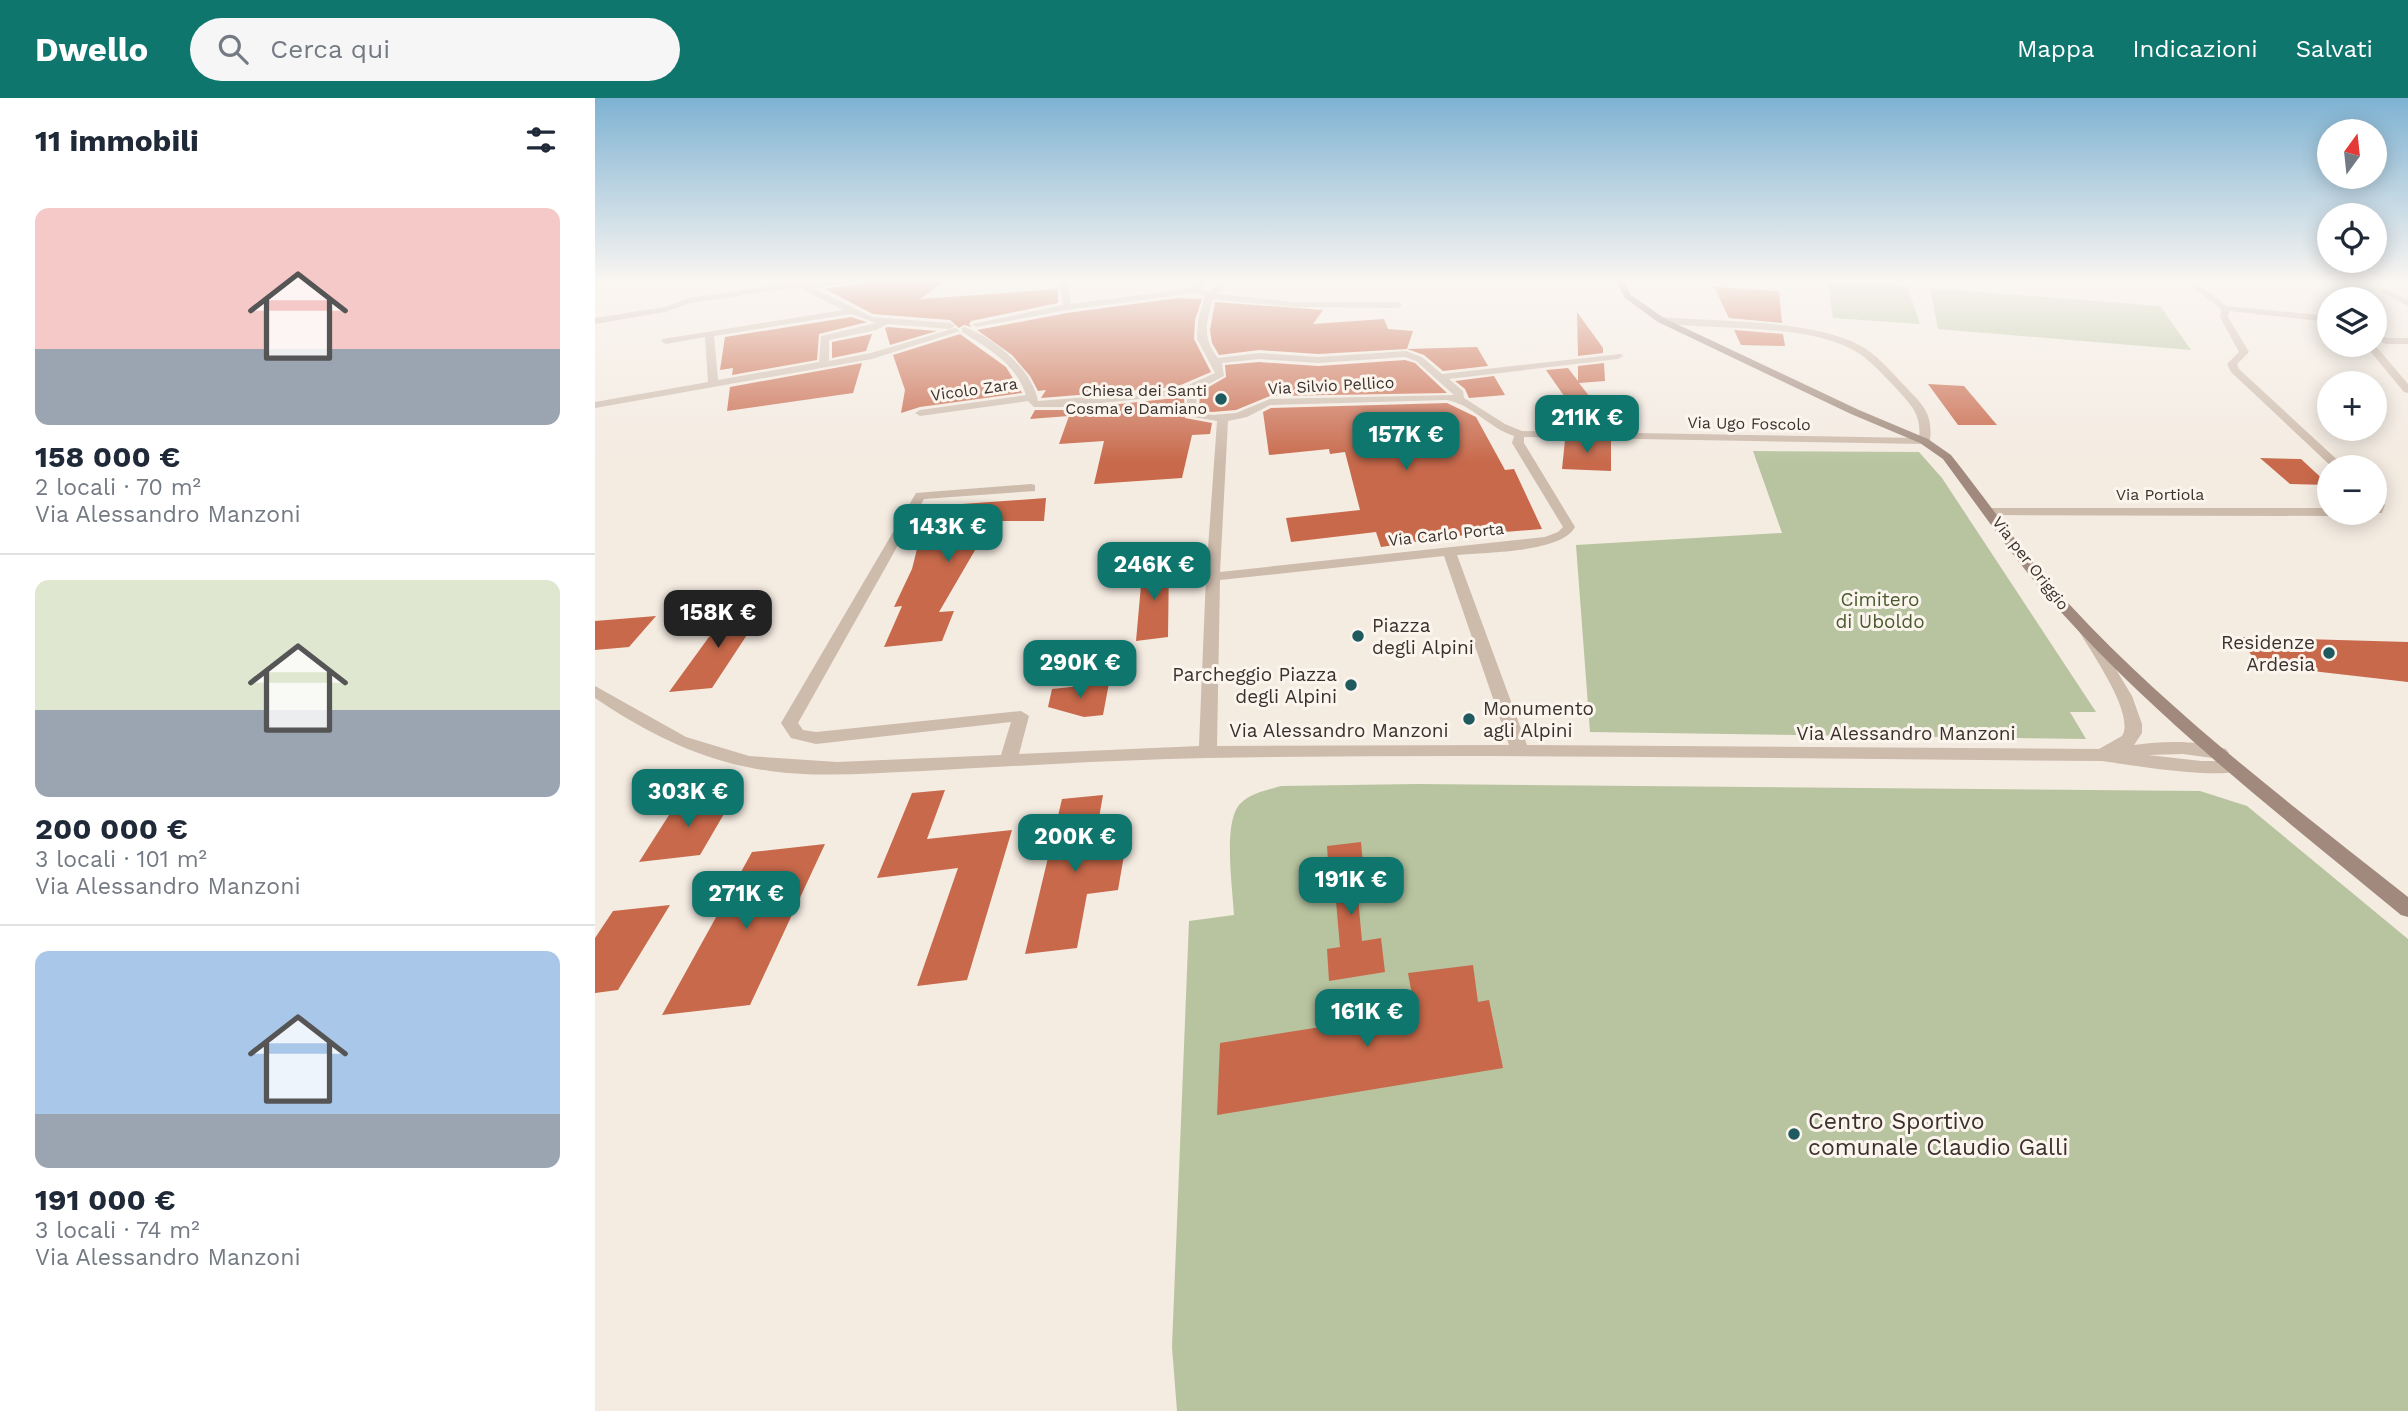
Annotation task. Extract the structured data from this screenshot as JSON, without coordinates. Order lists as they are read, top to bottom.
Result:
{
  "streets": {
    "street": [
      "Via Silvio Pellico",
      "Vicolo Zara",
      "Via Ugo Foscolo",
      "Via Portiola",
      "Via Carlo Porta",
      "Via per Origgio",
      "Via Alessandro Manzoni"
    ]
  },
  "crossings": [
    ["Via Silvio Pellico", "Via Ugo Foscolo"],
    ["Via Ugo Foscolo", "Via Carlo Porta"],
    ["Via Ugo Foscolo", "Via per Origgio"],
    ["Via Portiola", "Via per Origgio"],
    ["Via per Origgio", "Via Alessandro Manzoni"]
  ],
  "parks": ["Cimitero di Uboldo"],
  "places": [
    "Chiesa dei Santi Cosma e Damiano",
    "Piazza degli Alpini",
    "Residenze Ardesia",
    "Parcheggio Piazza degli Alpini",
    "Monumento agli Alpini",
    "Centro Sportivo comunale Claudio Galli"
  ],
  "north": "top",
  "page": {
    "header": "Dwello",
    "search": "Cerca qui",
    "nav": ["Mappa", "Indicazioni", "Salvati"],
    "heading": "11 immobili",
    "map_buttons": ["+", "−"],
    "list": [
      {
        "name": "158 000 €",
        "note": "2 locali · 70 m² · Via Alessandro Manzoni"
      },
      {
        "name": "200 000 €",
        "note": "3 locali · 101 m² · Via Alessandro Manzoni"
      },
      {
        "name": "191 000 €",
        "note": "3 locali · 74 m² · Via Alessandro Manzoni"
      }
    ],
    "price": [
      "211K €",
      "157K €",
      "143K €",
      "246K €",
      "158K €",
      "290K €",
      "303K €",
      "200K €",
      "191K €",
      "271K €",
      "161K €"
    ]
  }
}
